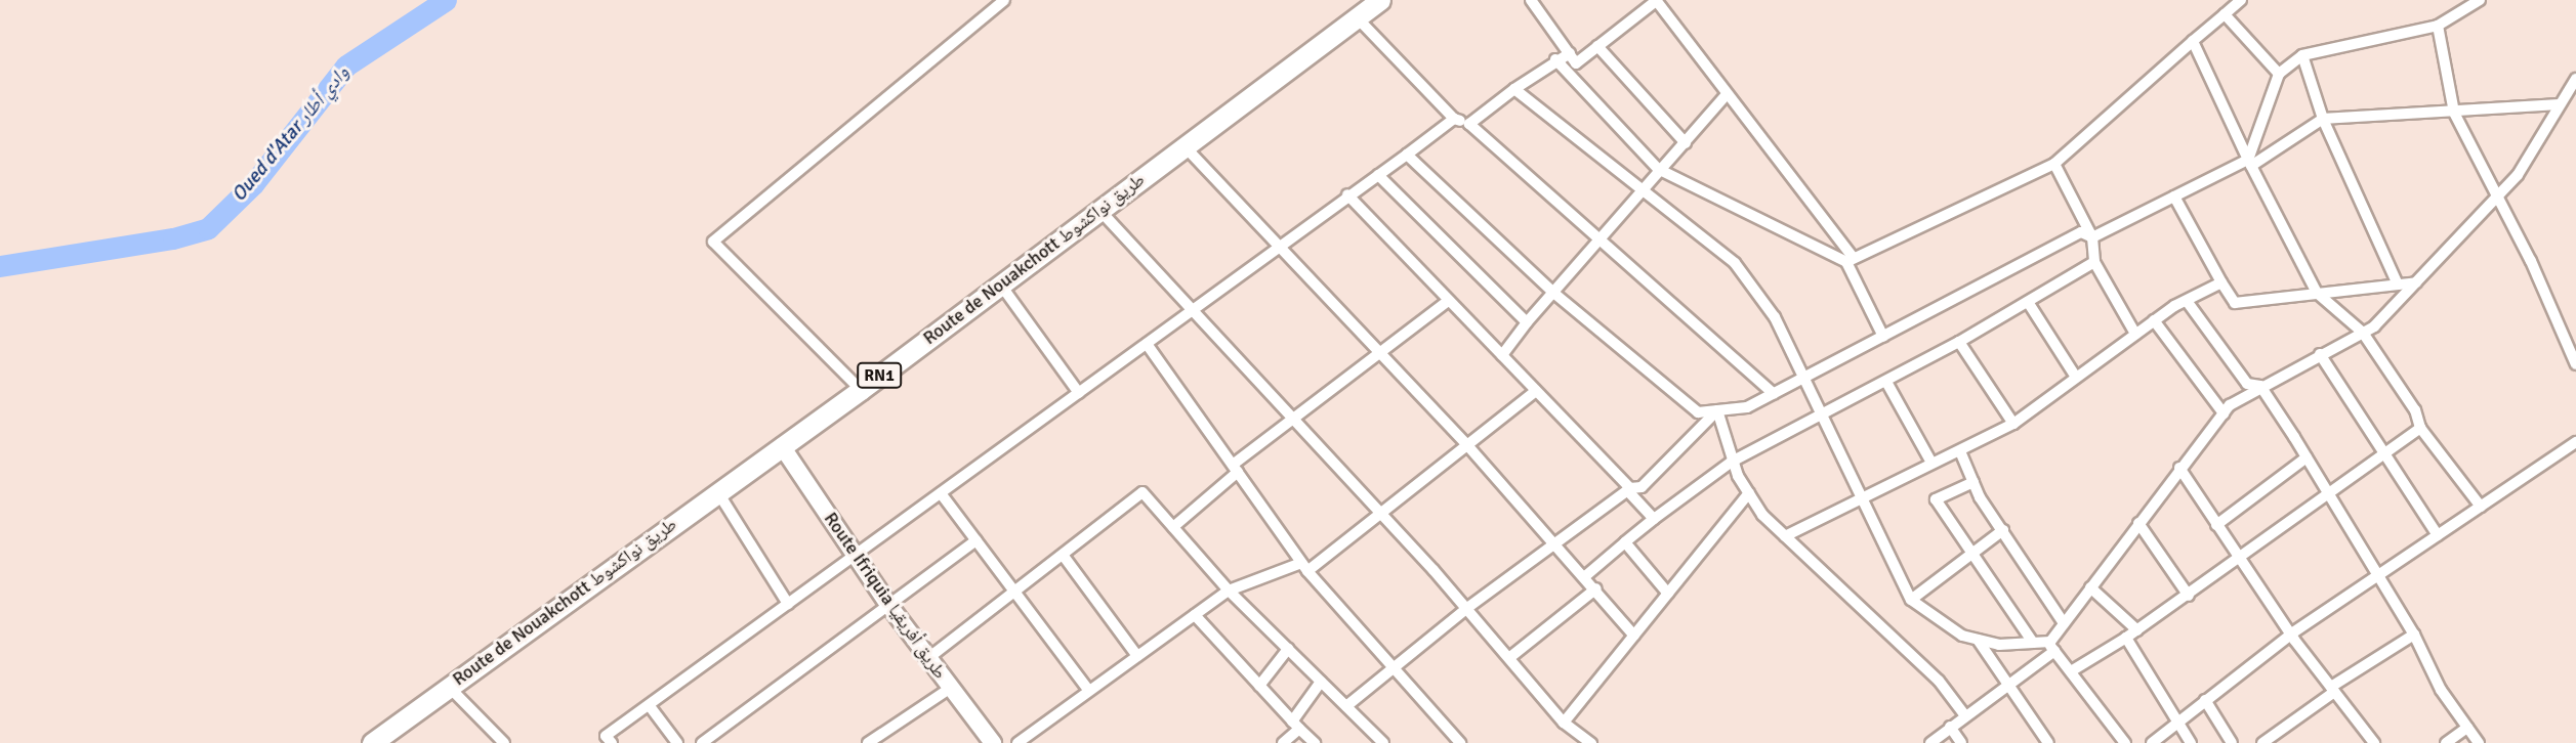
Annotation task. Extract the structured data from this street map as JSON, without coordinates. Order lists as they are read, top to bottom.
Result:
{
  "streets": {
    "highway": ["Route de Nouakchott طريق نواكشوط", "RN1"],
    "street": ["Route Ifriquia طريق أفريقيا"]
  },
  "crossings": [
    ["Route de Nouakchott طريق نواكشوط", "Route Ifriquia طريق أفريقيا"]
  ],
  "water": ["Oued d'Atar وادي أطار"]
}
